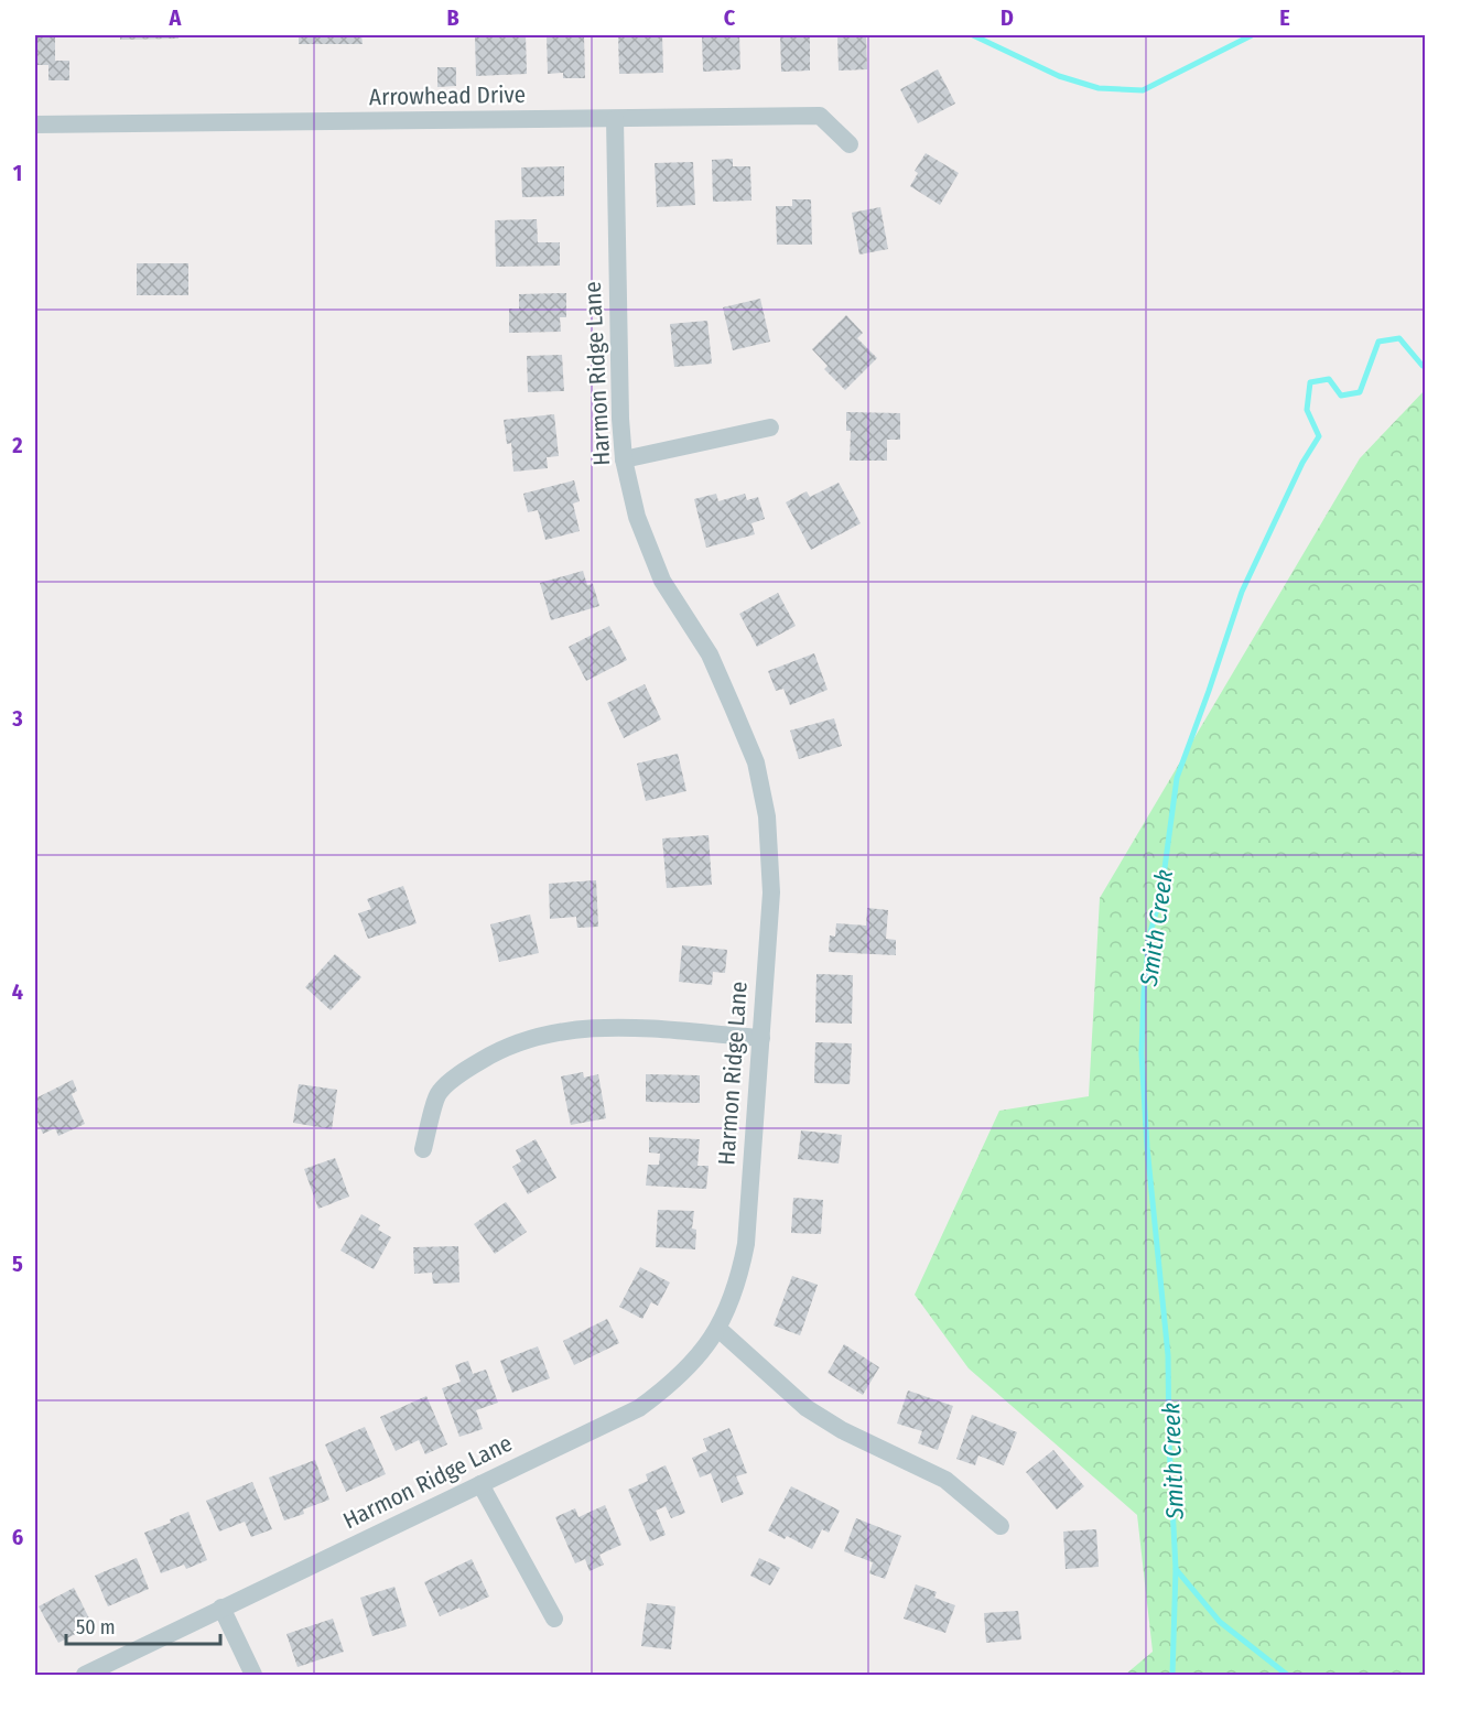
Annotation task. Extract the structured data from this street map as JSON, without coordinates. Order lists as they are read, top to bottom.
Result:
{
  "streets": {
    "street": ["Arrowhead Drive", "Harmon Ridge Lane"]
  },
  "crossings": [
    ["Arrowhead Drive", "Harmon Ridge Lane"]
  ],
  "water": ["Smith Creek"],
  "scale_bar": "50 m",
  "grid": {
    "columns": [
      "A",
      "B",
      "C",
      "D",
      "E"
    ],
    "rows": [
      "1",
      "2",
      "3",
      "4",
      "5",
      "6"
    ]
  }
}
